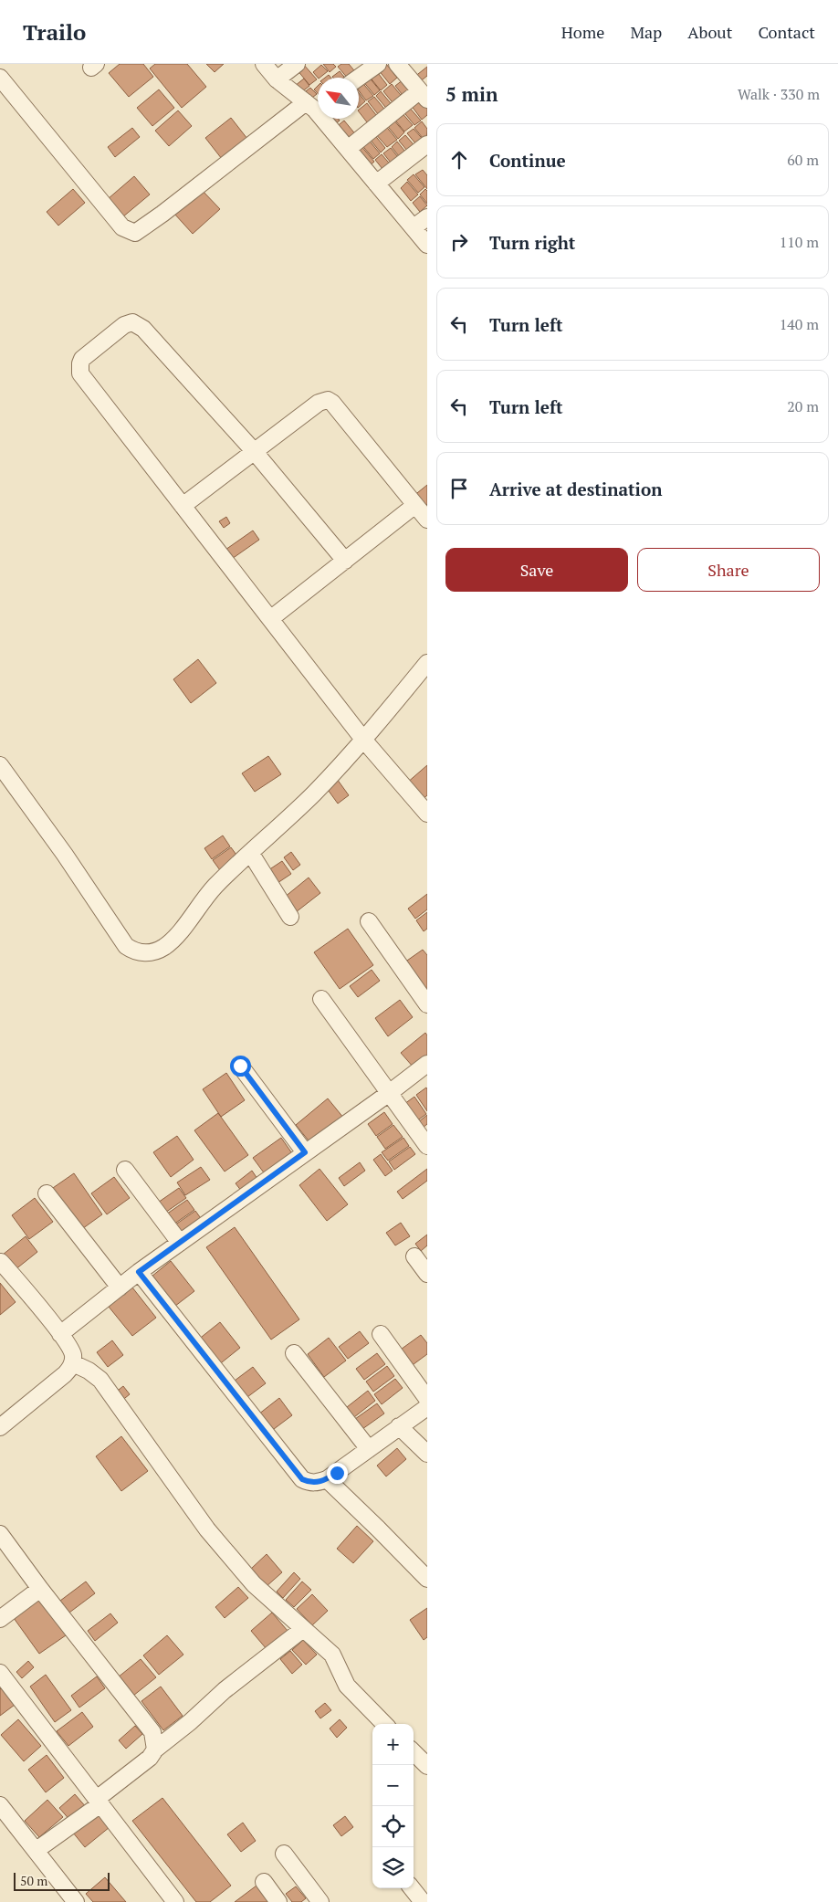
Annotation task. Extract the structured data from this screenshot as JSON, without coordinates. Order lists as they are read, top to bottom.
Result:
{
  "scale_bar": "50 m",
  "north": "top left",
  "page": {
    "header": "Trailo",
    "nav": [
      "Home",
      "Map",
      "About",
      "Contact"
    ],
    "heading": ["5 min", "Walk · 330 m"],
    "list": [
      ["Continue", "60 m"],
      ["Turn right", "110 m"],
      ["Turn left", "140 m"],
      ["Turn left", "20 m"],
      "Arrive at destination"
    ],
    "buttons": ["Save", "Share"],
    "map_buttons": ["+", "−"],
    "scale": "50 m"
  }
}
